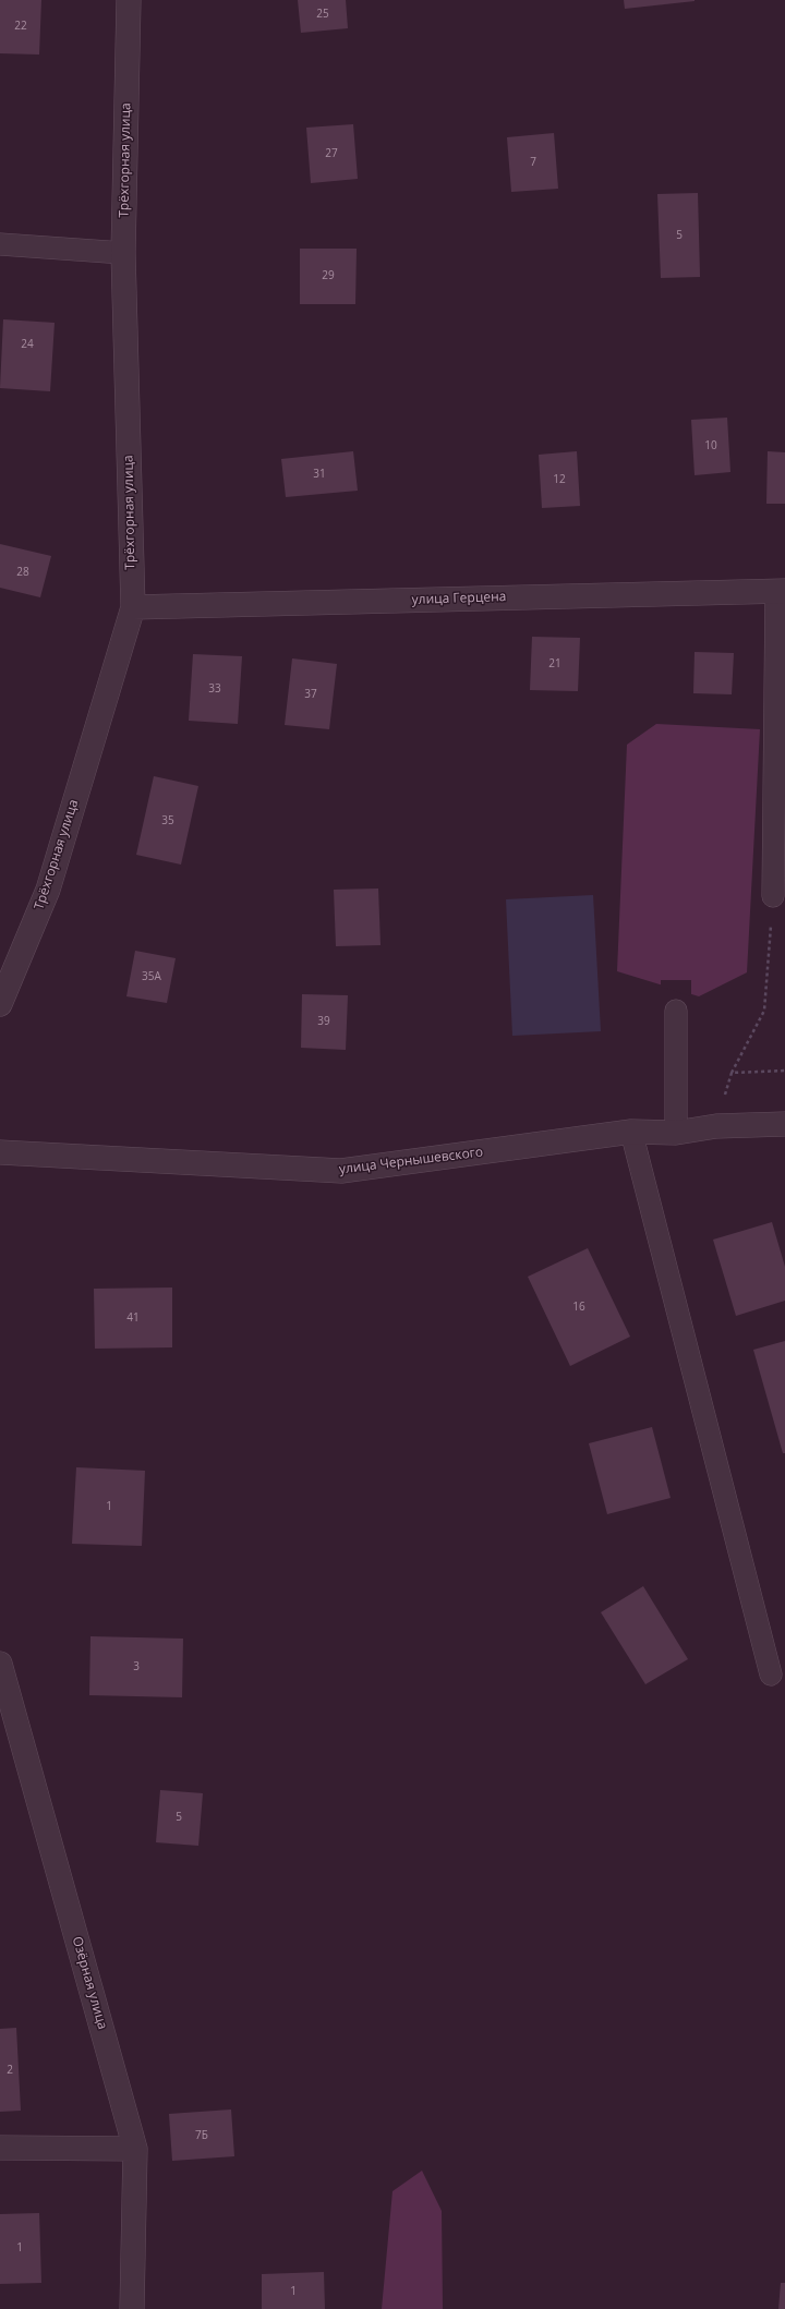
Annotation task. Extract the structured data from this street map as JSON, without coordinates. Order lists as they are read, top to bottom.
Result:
{
  "streets": {
    "street": [
      "Трёхгорная улица",
      "улица Герцена",
      "улица Чернышевского",
      "Озёрная улица"
    ]
  },
  "crossings": [
    ["Трёхгорная улица", "улица Герцена"]
  ],
  "house_numbers": [
    "25",
    "22",
    "27",
    "7",
    "5",
    "29",
    "24",
    "10",
    "31",
    "12",
    "28",
    "21",
    "33",
    "37",
    "35",
    "35А",
    "39",
    "16",
    "41",
    "1",
    "3",
    "5",
    "2",
    "7Б",
    "1",
    "1"
  ]
}
